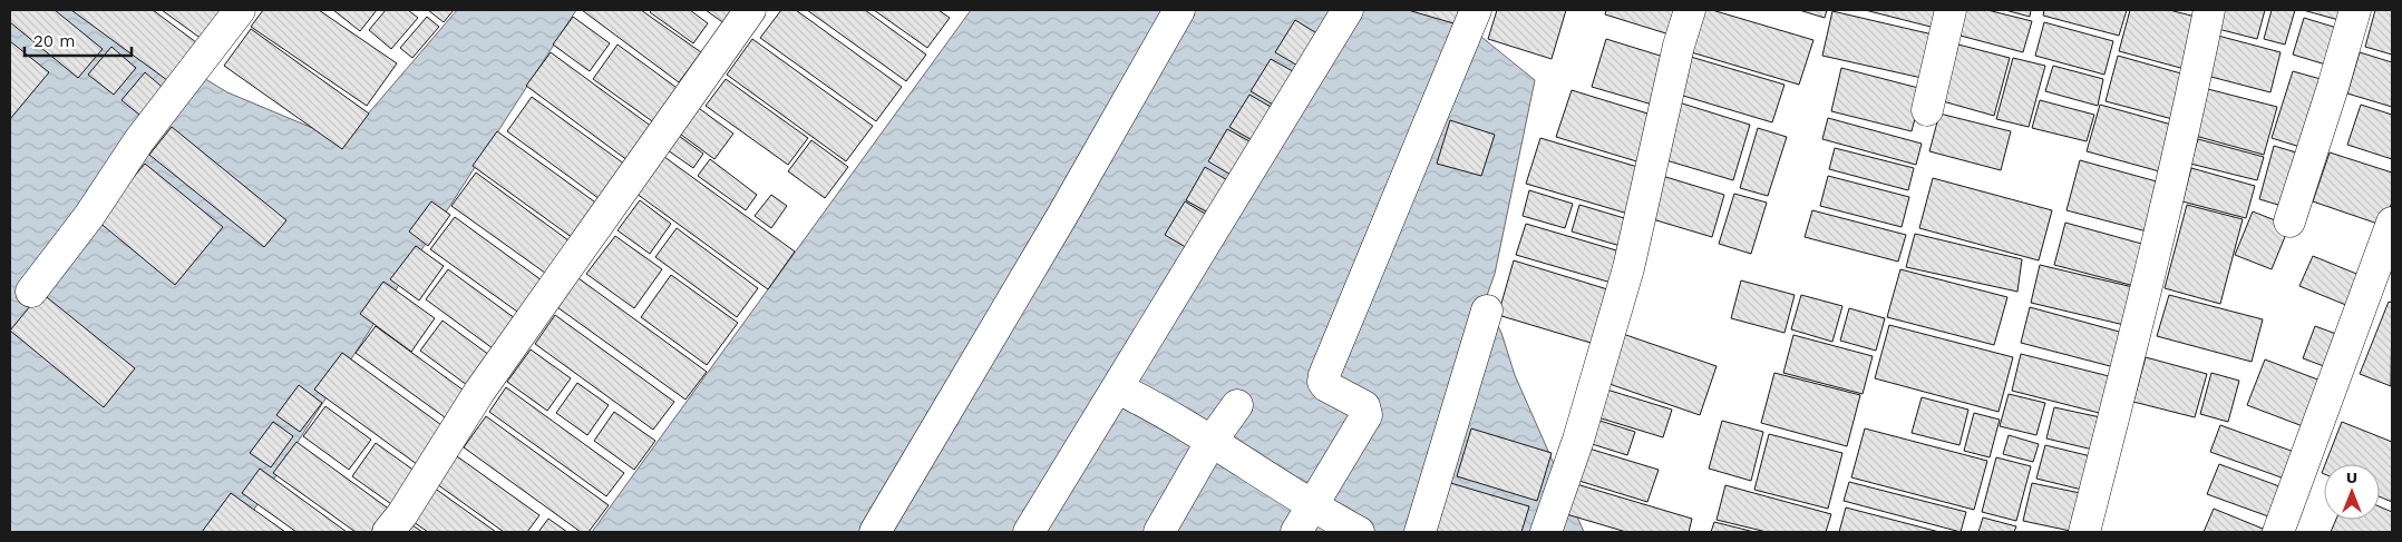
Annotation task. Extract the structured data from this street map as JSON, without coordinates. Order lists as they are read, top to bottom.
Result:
{
  "scale_bar": "20 m",
  "north": "top"
}
